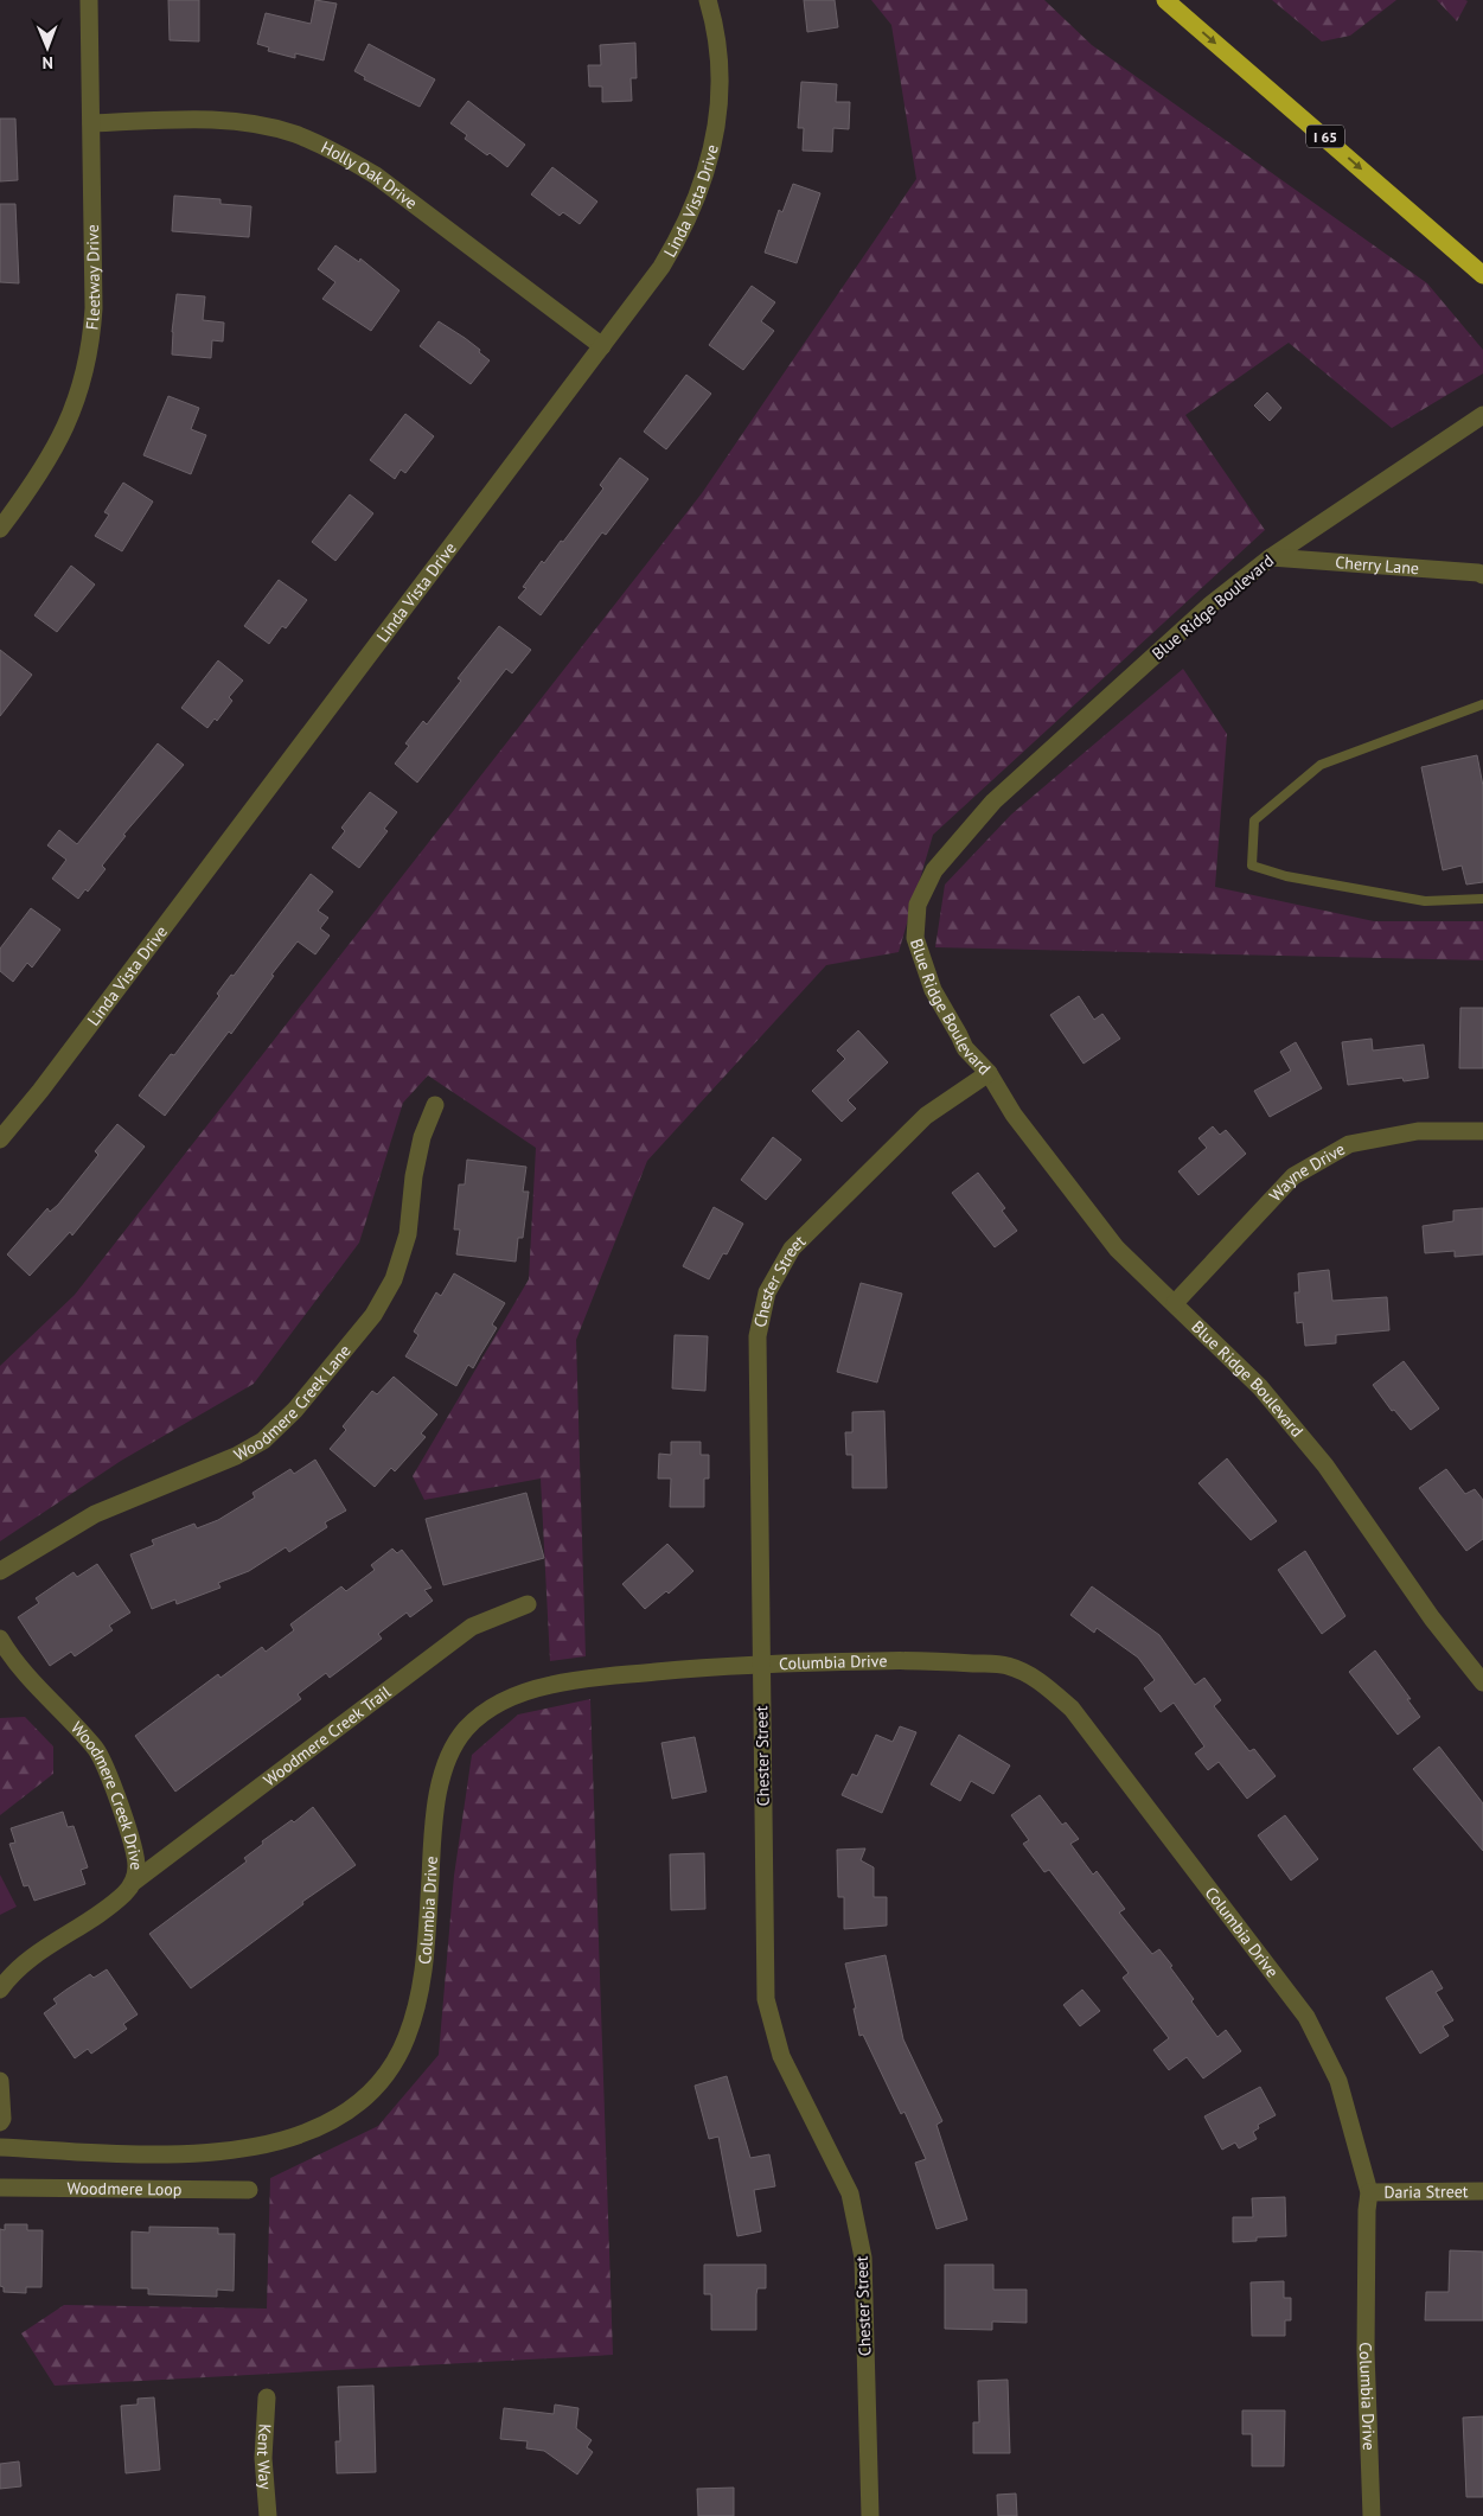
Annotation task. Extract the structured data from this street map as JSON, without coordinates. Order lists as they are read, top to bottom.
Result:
{
  "streets": {
    "highway": ["I 65"],
    "street": [
      "Holly Oak Drive",
      "Linda Vista Drive",
      "Fleetway Drive",
      "Cherry Lane",
      "Blue Ridge Boulevard",
      "Wayne Drive",
      "Chester Street",
      "Woodmere Creek Lane",
      "Columbia Drive",
      "Woodmere Creek Trail",
      "Woodmere Creek Drive",
      "Woodmere Loop",
      "Daria Street",
      "Kent Way"
    ]
  },
  "crossings": [
    ["Holly Oak Drive", "Linda Vista Drive"],
    ["Holly Oak Drive", "Fleetway Drive"],
    ["Cherry Lane", "Blue Ridge Boulevard"],
    ["Blue Ridge Boulevard", "Wayne Drive"],
    ["Blue Ridge Boulevard", "Chester Street"],
    ["Chester Street", "Columbia Drive"],
    ["Columbia Drive", "Daria Street"],
    ["Woodmere Creek Trail", "Woodmere Creek Drive"]
  ],
  "north": "bottom"
}
